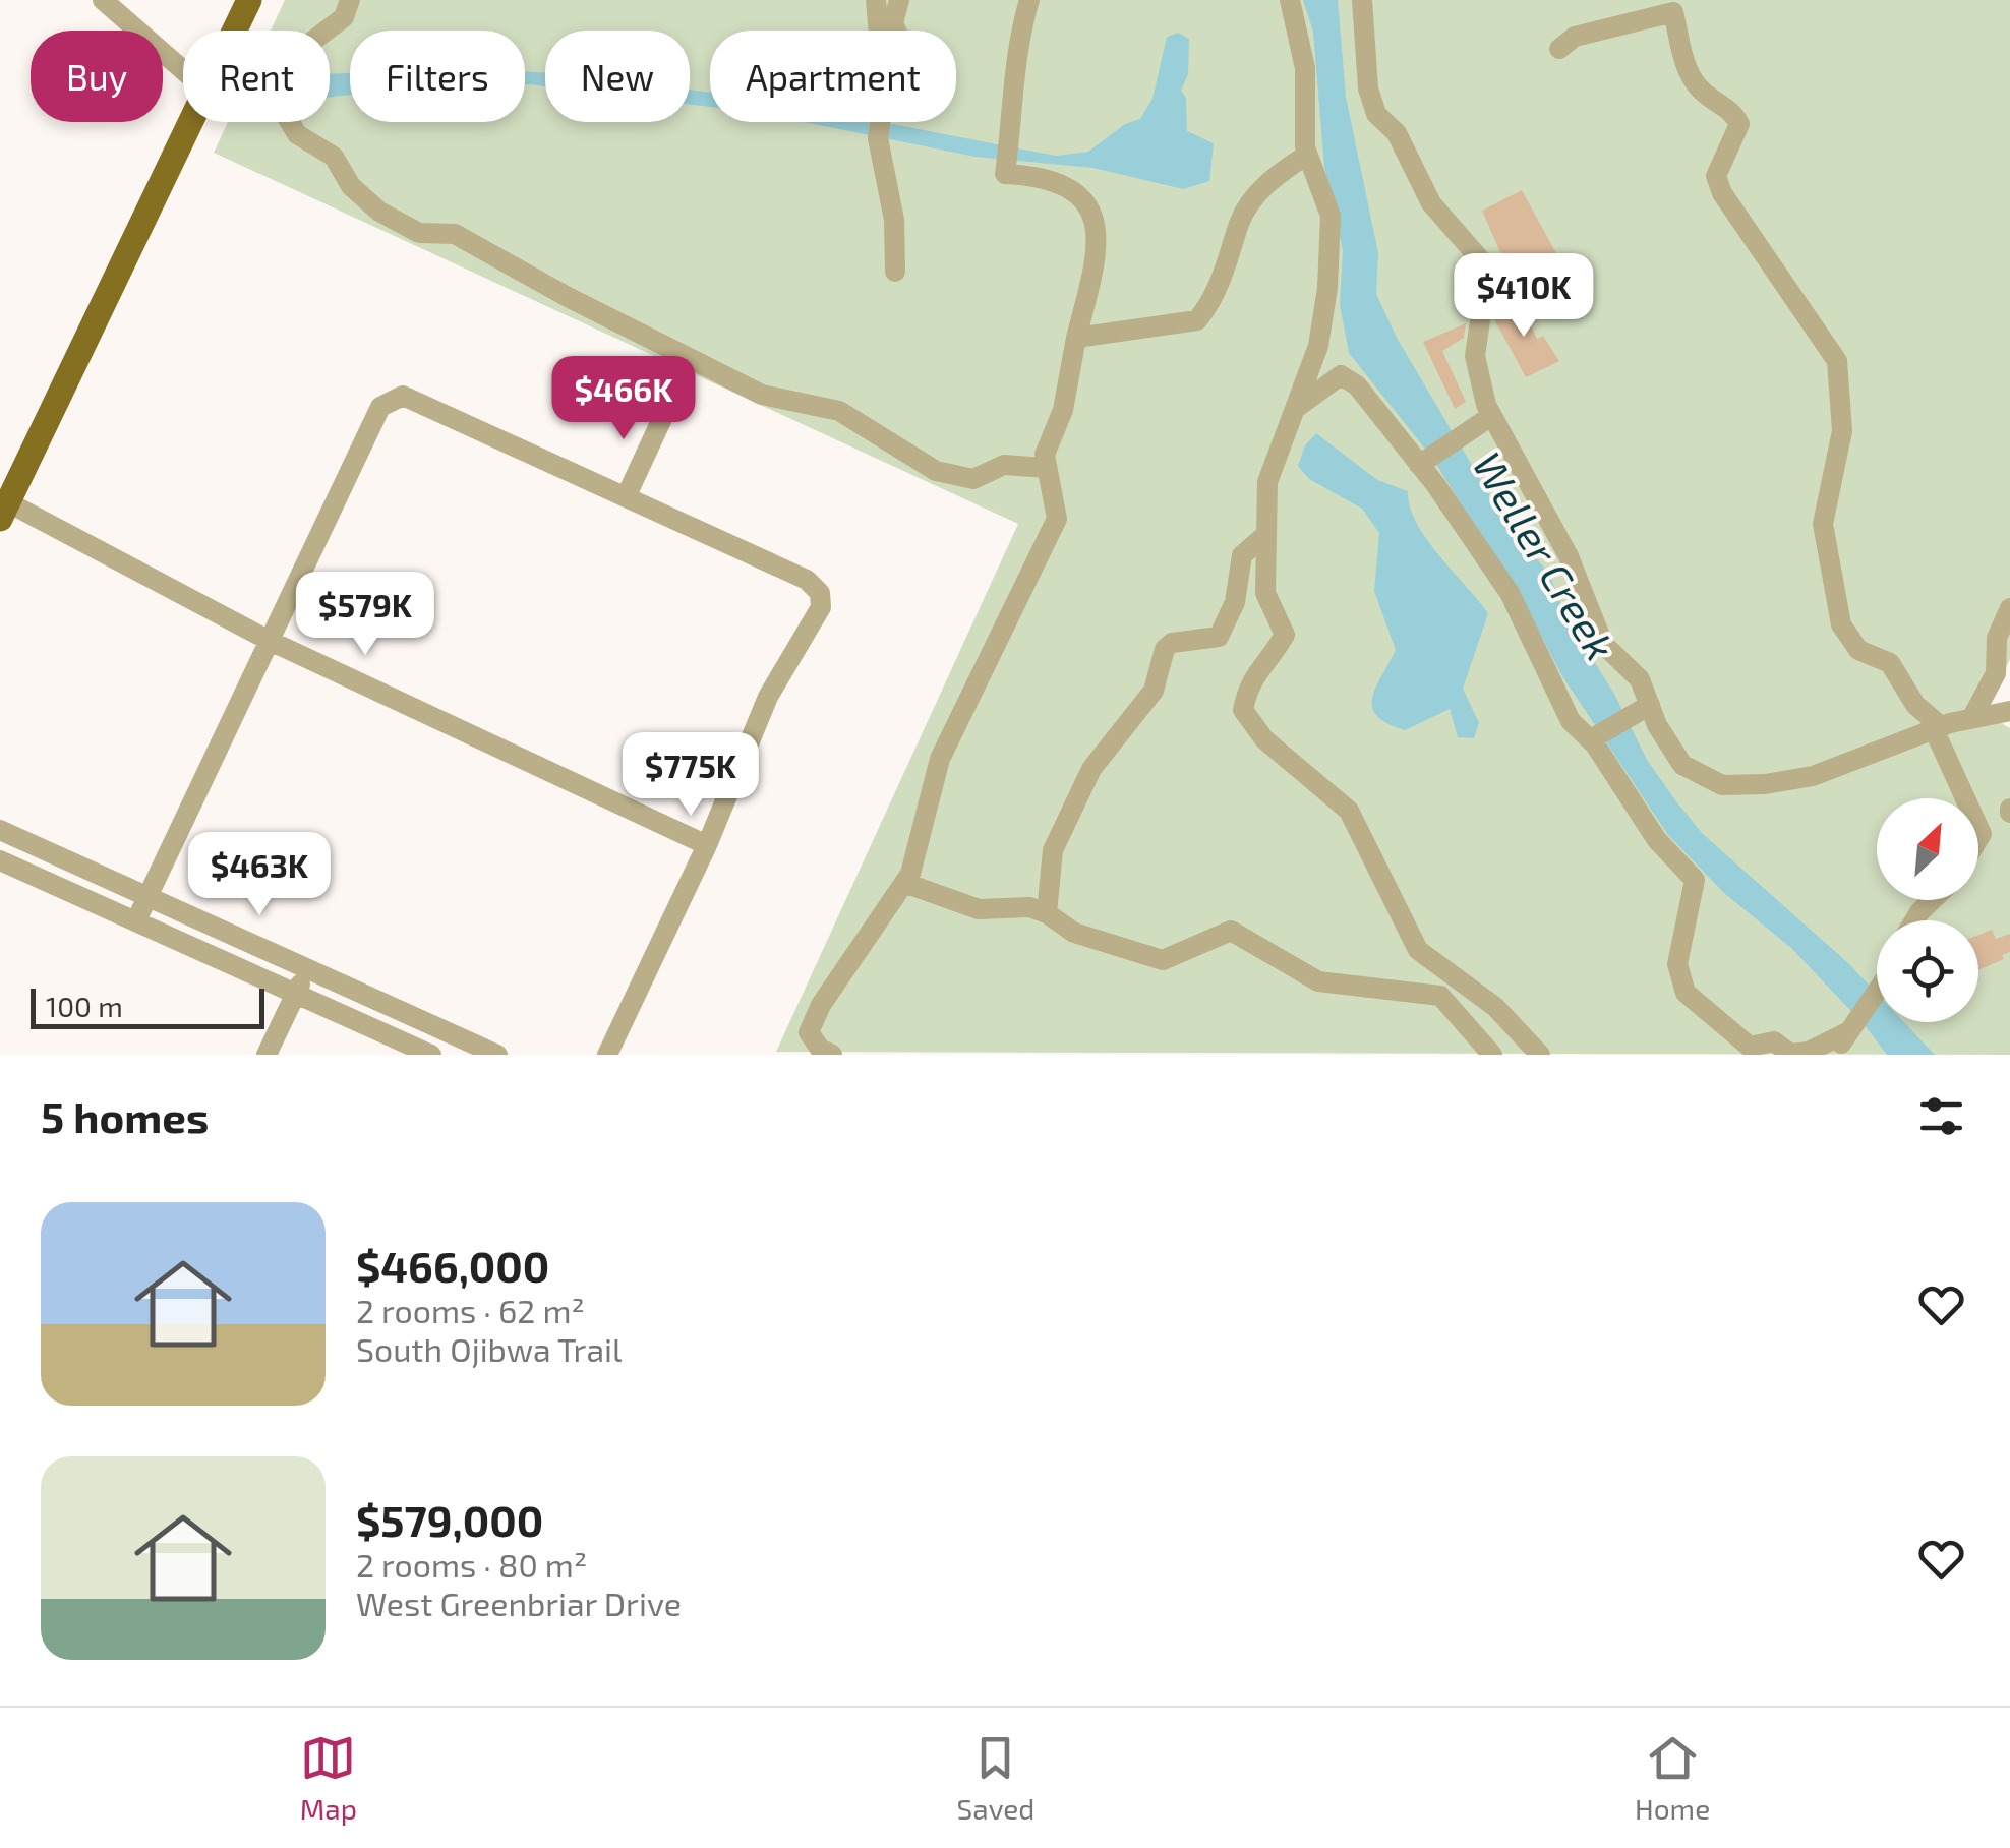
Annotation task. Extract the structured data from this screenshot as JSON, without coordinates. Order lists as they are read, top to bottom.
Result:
{
  "water": ["Weller Creek"],
  "scale_bar": "100 m",
  "north": "top right",
  "page": {
    "chip": [
      "Buy",
      "Rent",
      "Filters",
      "New",
      "Apartment"
    ],
    "price": [
      "$410K",
      "$466K",
      "$579K",
      "$775K",
      "$463K"
    ],
    "scale": "100 m",
    "heading": "5 homes",
    "list": [
      {
        "name": "$466,000",
        "note": "2 rooms · 62 m² · South Ojibwa Trail"
      },
      {
        "name": "$579,000",
        "note": "2 rooms · 80 m² · West Greenbriar Drive"
      }
    ],
    "tabs": ["Map", "Saved", "Home"]
  }
}
